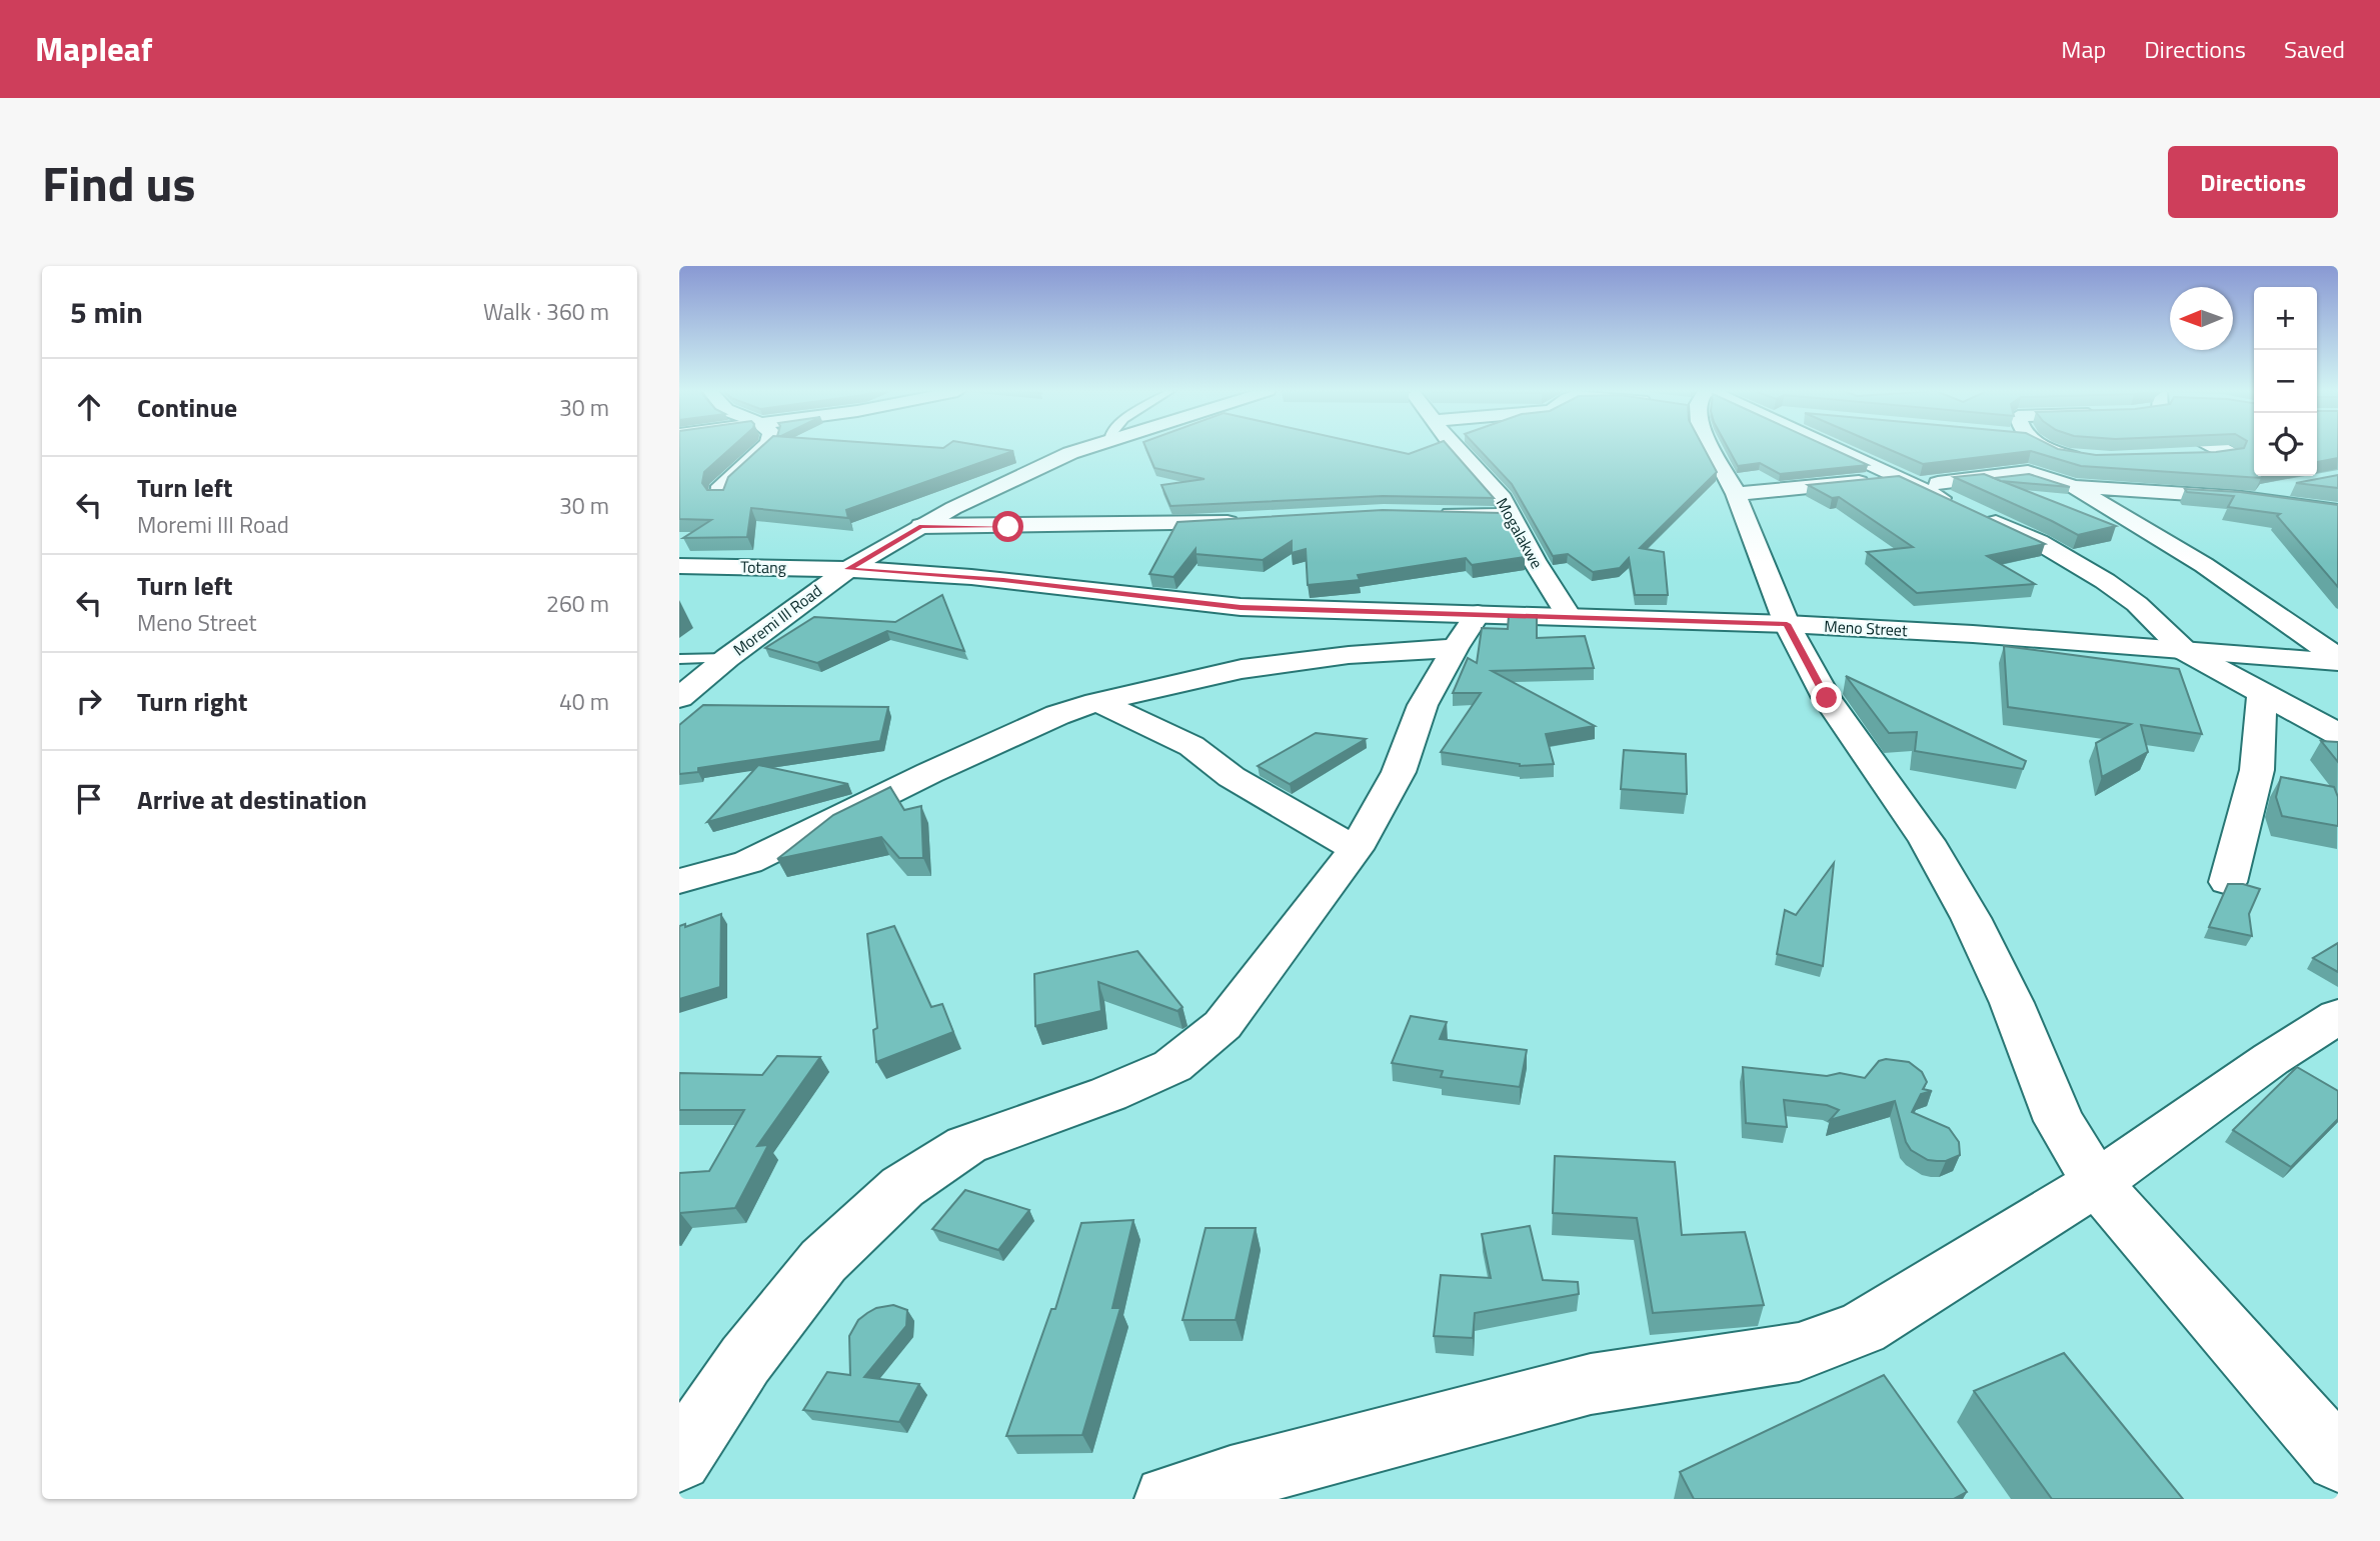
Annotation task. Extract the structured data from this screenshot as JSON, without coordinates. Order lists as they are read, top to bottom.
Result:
{
  "streets": {
    "street": [
      "Mogalakwe",
      "Totang",
      "Moremi III Road",
      "Meno Street"
    ]
  },
  "crossings": [
    ["Mogalakwe", "Meno Street"],
    ["Totang", "Moremi III Road"],
    ["Totang", "Meno Street"],
    ["Moremi III Road", "Meno Street"]
  ],
  "north": "left",
  "page": {
    "header": "Mapleaf",
    "nav": ["Map", "Directions", "Saved"],
    "title": "Find us",
    "buttons": "Directions",
    "heading": ["5 min", "Walk · 360 m"],
    "map_buttons": ["+", "−"],
    "list": [
      ["Continue", "30 m"],
      ["Turn left", "Moremi III Road", "30 m"],
      ["Turn left", "Meno Street", "260 m"],
      ["Turn right", "40 m"],
      "Arrive at destination"
    ]
  }
}
